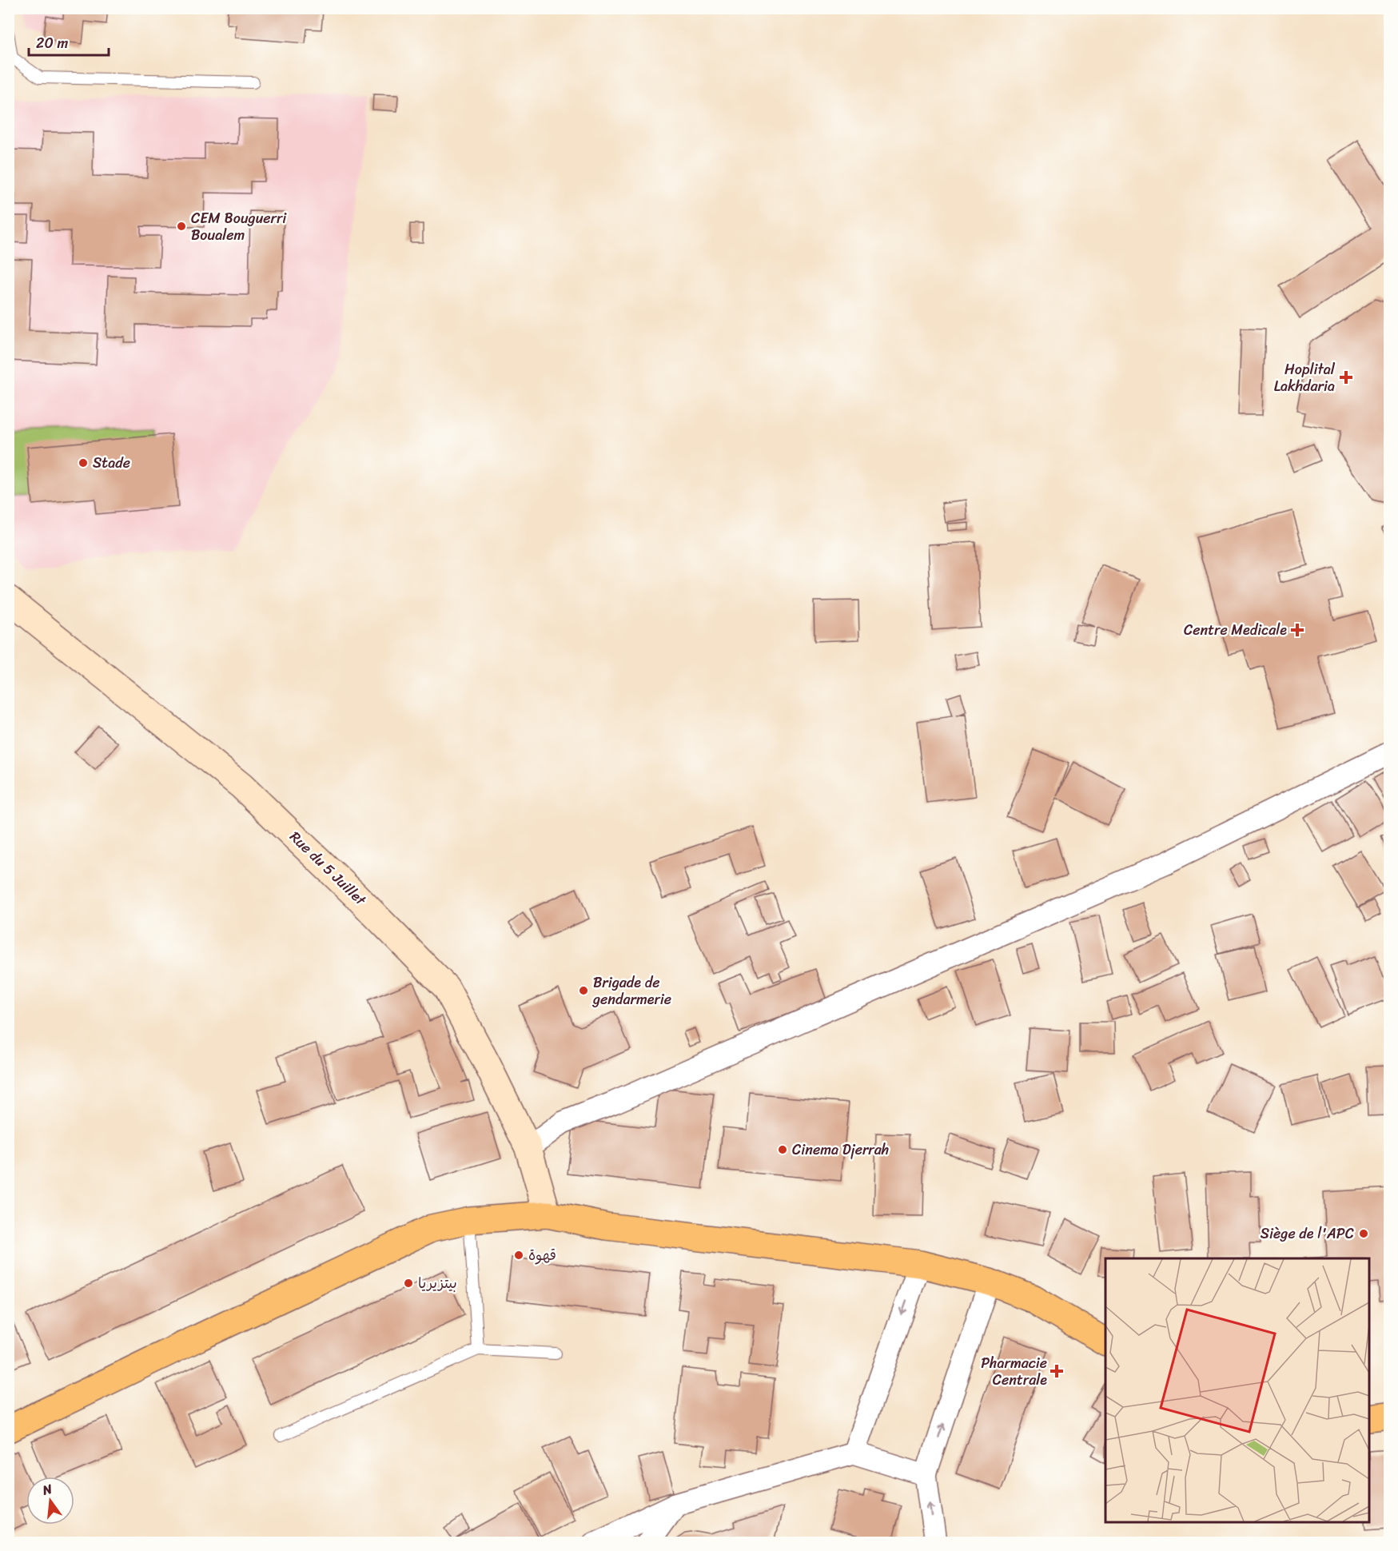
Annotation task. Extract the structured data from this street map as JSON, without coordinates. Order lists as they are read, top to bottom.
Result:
{
  "streets": {
    "street": ["Rue du 5 Juillet"]
  },
  "places": {
    "other": [
      "CEM Bouguerri Boualem",
      "Stade",
      "Brigade de gendarmerie",
      "Cinema Djerrah",
      "Siège de l'APC",
      "قهوة",
      "بيتزيريا"
    ],
    "health": ["Hoplital Lakhdaria", "Centre Medicale", "Pharmacie Centrale"]
  },
  "scale_bar": "20 m",
  "north": "top"
}
